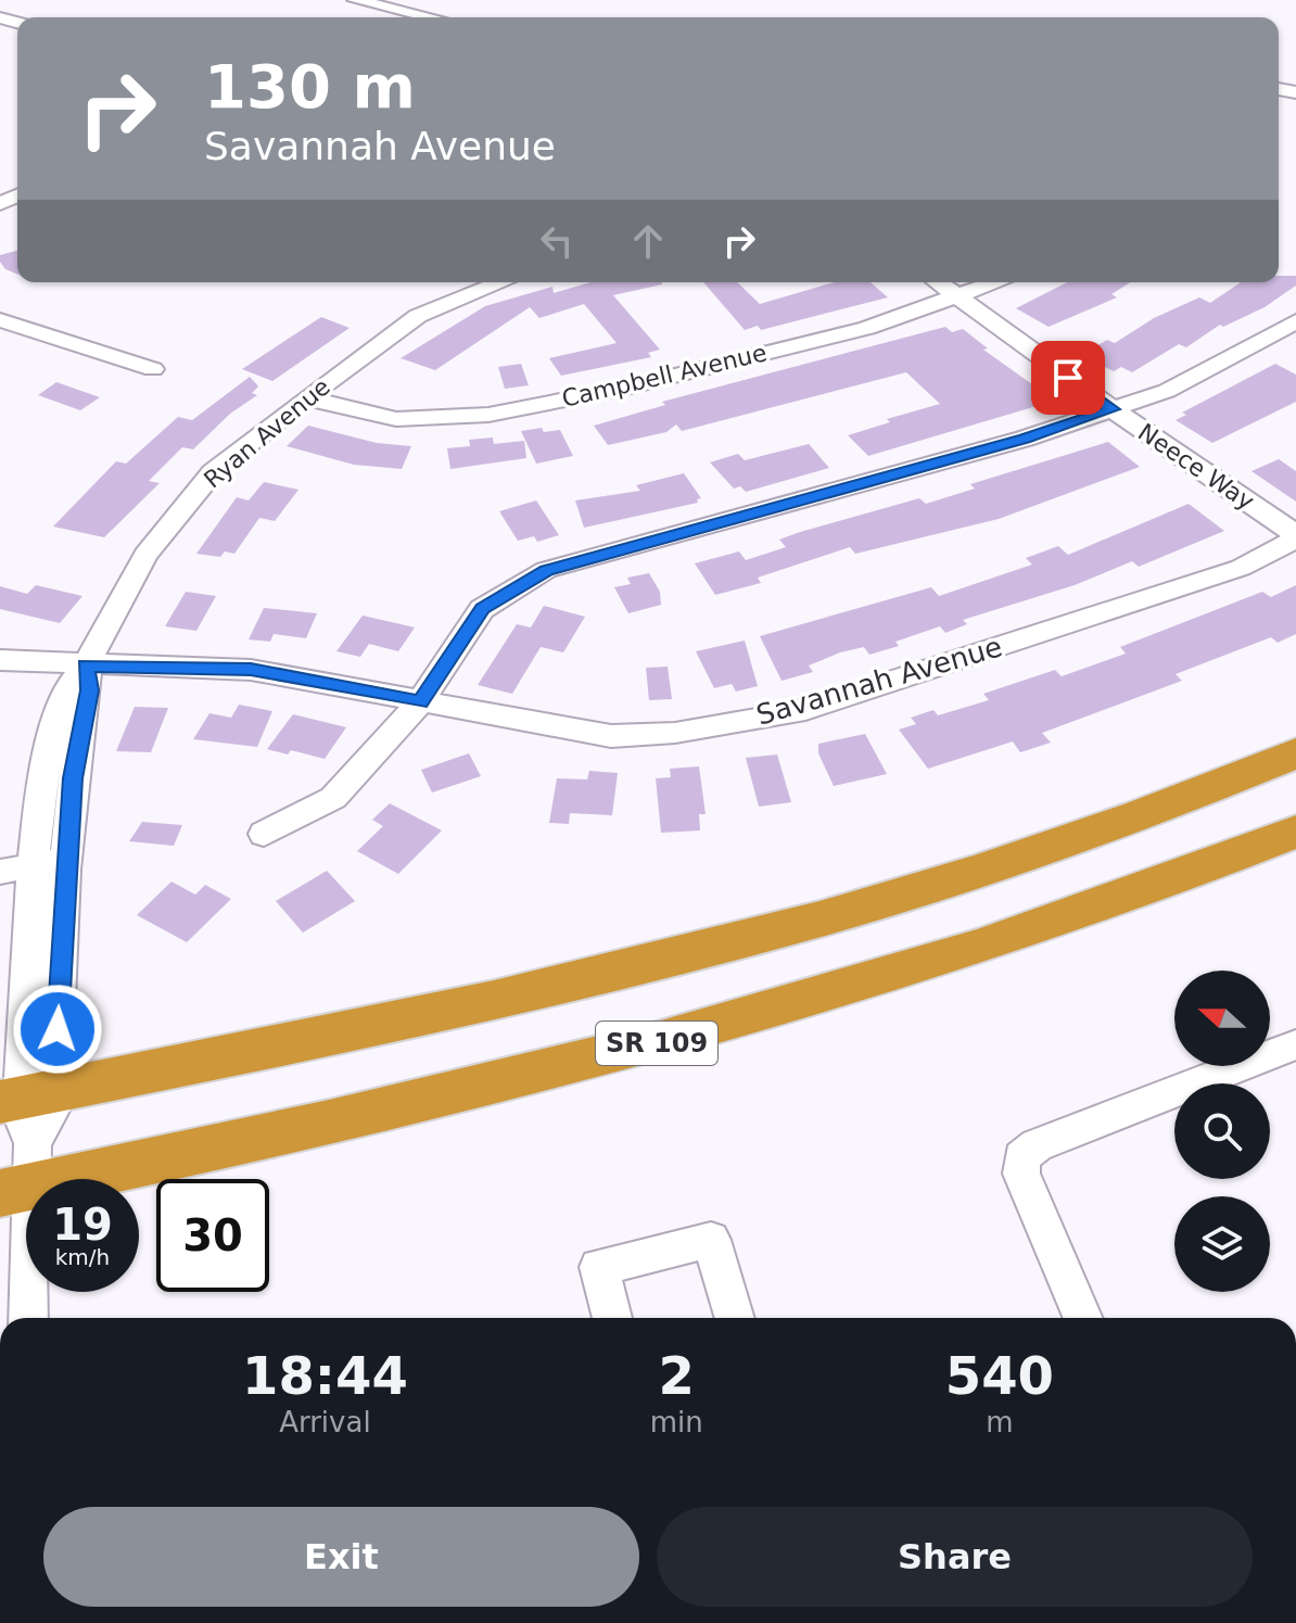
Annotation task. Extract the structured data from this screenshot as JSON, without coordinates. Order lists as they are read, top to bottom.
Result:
{
  "streets": {
    "highway": ["SR 109"],
    "street": [
      "Campbell Avenue",
      "Ryan Avenue",
      "Neece Way",
      "Savannah Avenue"
    ]
  },
  "crossings": [
    ["Campbell Avenue", "Ryan Avenue"],
    ["Campbell Avenue", "Neece Way"],
    ["Ryan Avenue", "Savannah Avenue"],
    ["Ryan Avenue", "SR 109"],
    ["Neece Way", "Savannah Avenue"]
  ],
  "north": "left",
  "page": {
    "turn": ["130 m", "Savannah Avenue"],
    "speed": "19 km/h",
    "limit": "30",
    "eta": [
      "18:44",
      "Arrival",
      "2",
      "min",
      "540",
      "m"
    ],
    "buttons": ["Exit", "Share"]
  }
}
